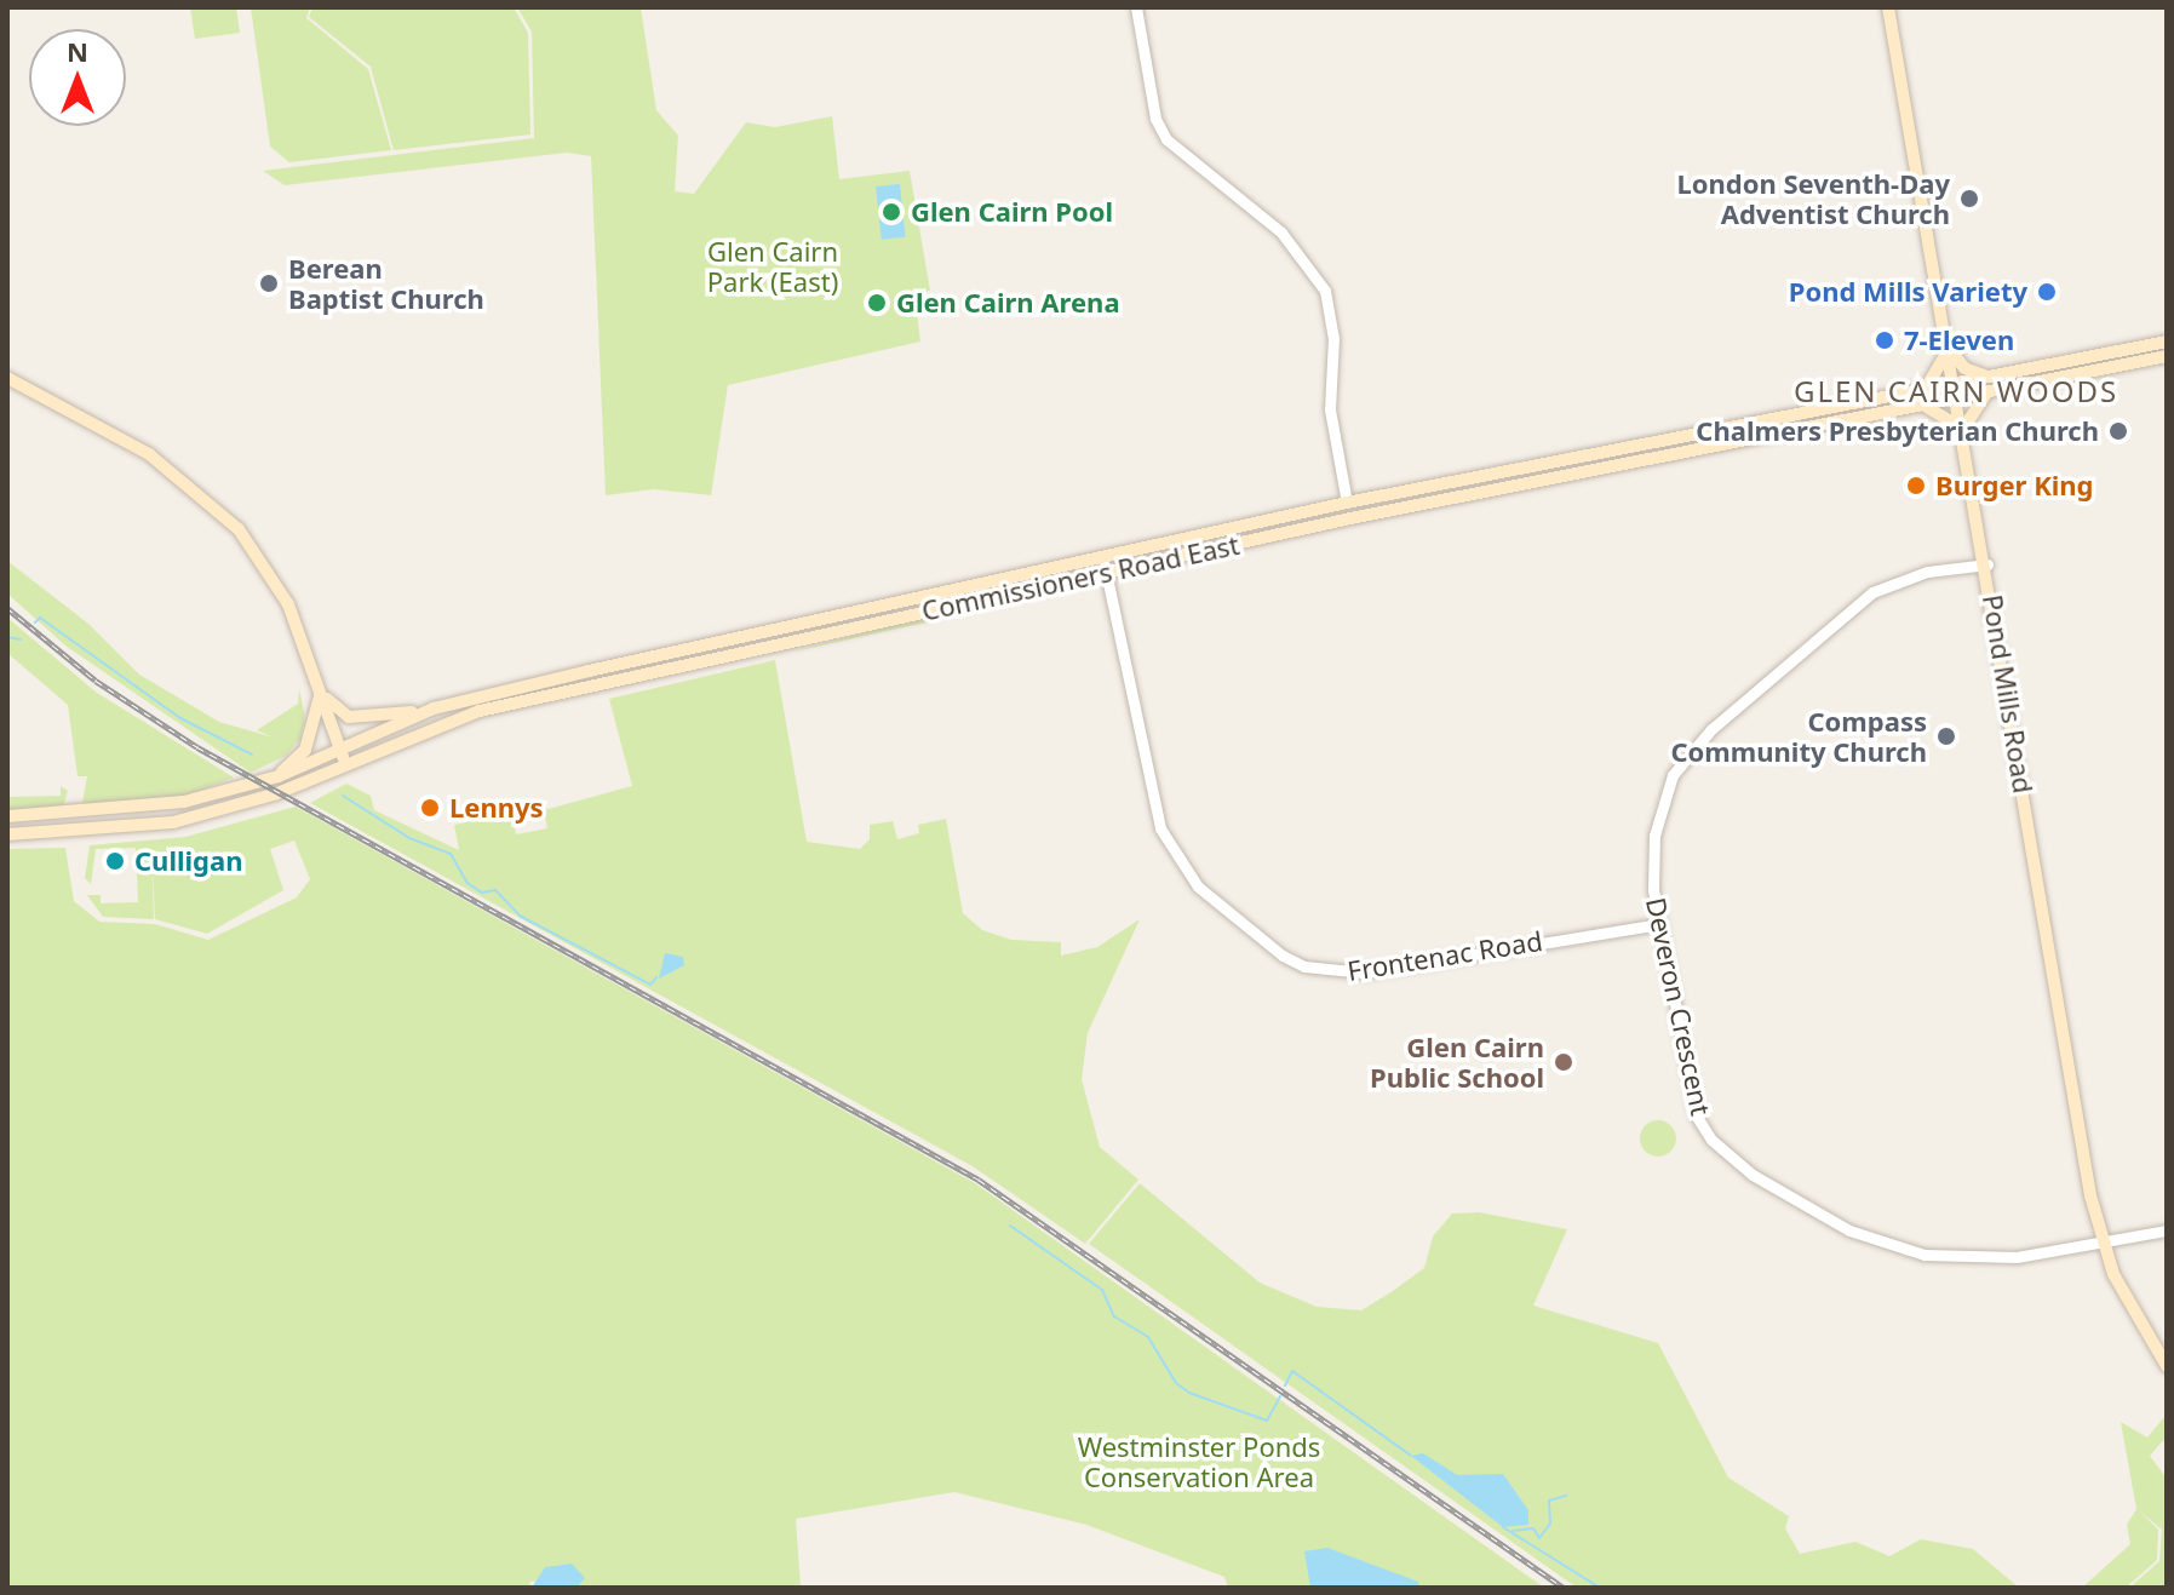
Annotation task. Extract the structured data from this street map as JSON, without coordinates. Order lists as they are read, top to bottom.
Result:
{
  "streets": {
    "main road": ["Commissioners Road East", "Pond Mills Road"],
    "street": ["Frontenac Road", "Deveron Crescent"]
  },
  "crossings": [
    ["Commissioners Road East", "Pond Mills Road"],
    ["Commissioners Road East", "Frontenac Road"],
    ["Pond Mills Road", "Deveron Crescent"],
    ["Frontenac Road", "Deveron Crescent"]
  ],
  "districts": ["GLEN CAIRN WOODS"],
  "parks": ["Glen Cairn Park (East)", "Westminster Ponds Conservation Area"],
  "places": [
    "London Seventh-Day Adventist Church",
    "Glen Cairn Pool",
    "Berean Baptist Church",
    "Pond Mills Variety",
    "Glen Cairn Arena",
    "7-Eleven",
    "Chalmers Presbyterian Church",
    "Burger King",
    "Compass Community Church",
    "Lennys",
    "Culligan",
    "Glen Cairn Public School"
  ],
  "north": "top"
}
